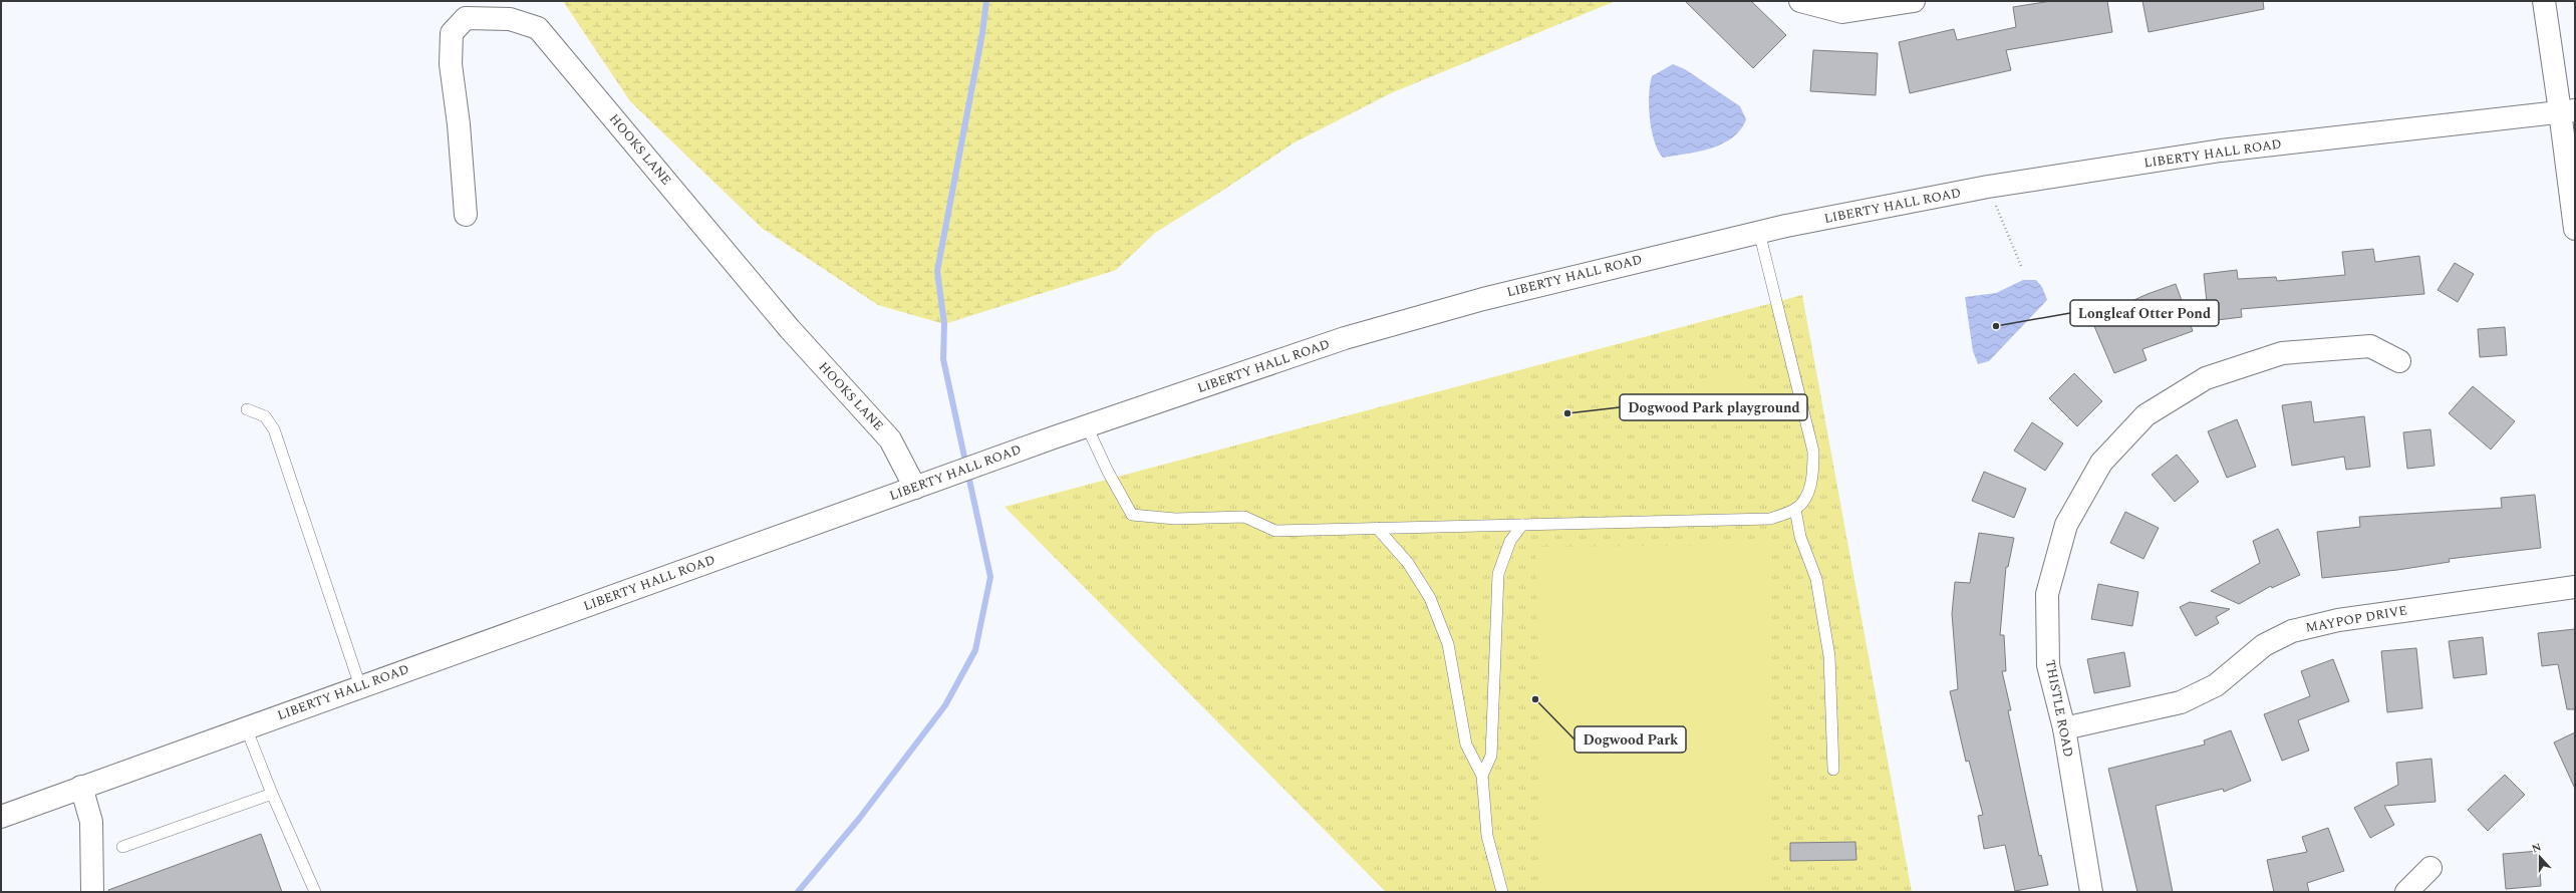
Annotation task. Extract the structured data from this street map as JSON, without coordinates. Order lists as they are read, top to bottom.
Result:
{
  "streets": {
    "street": [
      "HOOKS LANE",
      "LIBERTY HALL ROAD",
      "MAYPOP DRIVE",
      "THISTLE ROAD"
    ]
  },
  "crossings": [
    ["HOOKS LANE", "LIBERTY HALL ROAD"],
    ["MAYPOP DRIVE", "THISTLE ROAD"]
  ],
  "places": ["Longleaf Otter Pond", "Dogwood Park playground", "Dogwood Park"],
  "north": "top"
}
